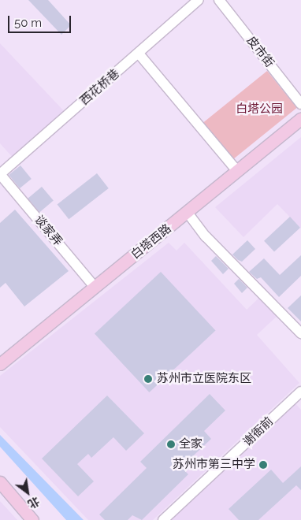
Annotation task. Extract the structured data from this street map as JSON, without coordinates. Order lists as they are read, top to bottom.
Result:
{
  "streets": {
    "main road": ["白塔西路"],
    "street": [
      "皮市街",
      "西花桥巷",
      "谈家弄",
      "谢衙前"
    ]
  },
  "crossings": [
    ["西花桥巷", "谈家弄"],
    ["谈家弄", "白塔西路"]
  ],
  "parks": ["白塔公园"],
  "places": ["苏州市立医院东区", "全家", "苏州市第三中学"],
  "scale_bar": "50 m",
  "north": "bottom right"
}
